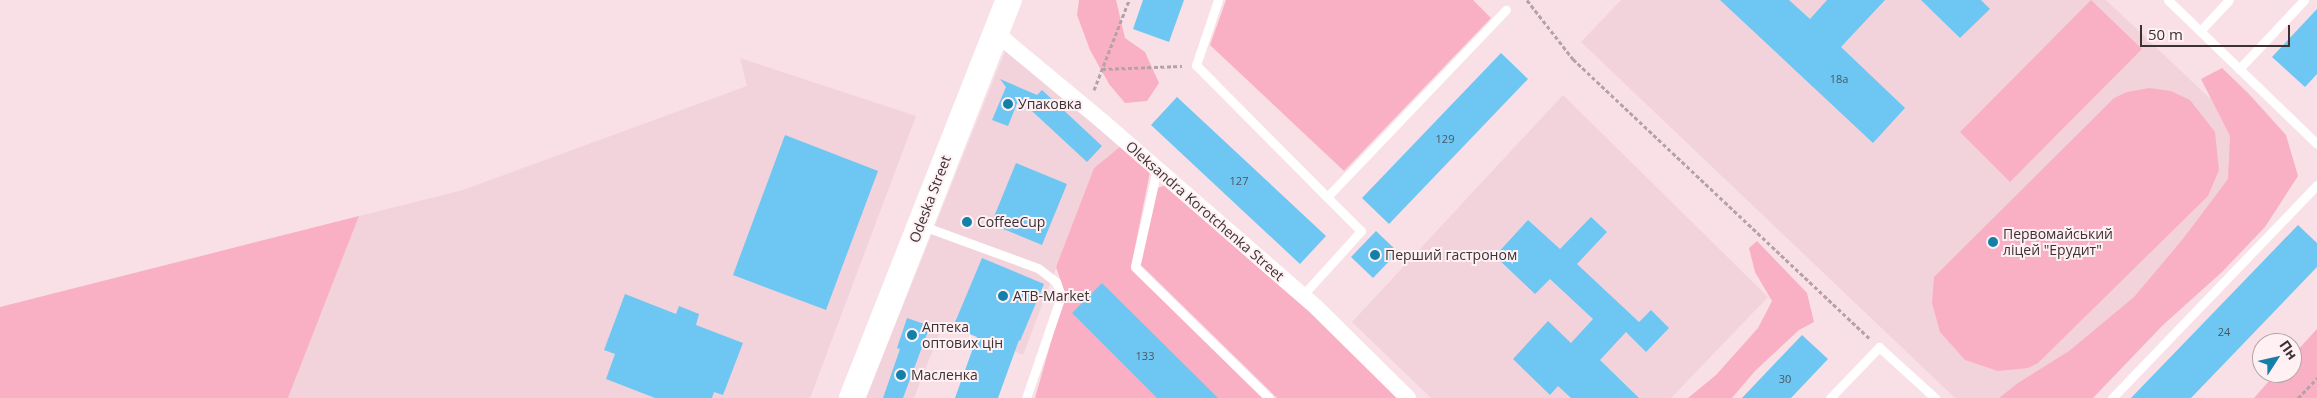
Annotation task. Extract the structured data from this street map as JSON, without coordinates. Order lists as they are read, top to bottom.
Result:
{
  "streets": {
    "main road": ["Odeska Street"],
    "street": ["Oleksandra Korotchenka Street"]
  },
  "crossings": [
    ["Odeska Street", "Oleksandra Korotchenka Street"]
  ],
  "places": [
    "Упаковка",
    "CoffeeCup",
    "Первомайський ліцей \"Ерудит\"",
    "Перший гастроном",
    "ATB-Market",
    "Аптека оптових цін",
    "Масленка"
  ],
  "house_numbers": [
    "18а",
    "129",
    "127",
    "24",
    "133",
    "30"
  ],
  "scale_bar": "50 m",
  "north": "top right"
}
